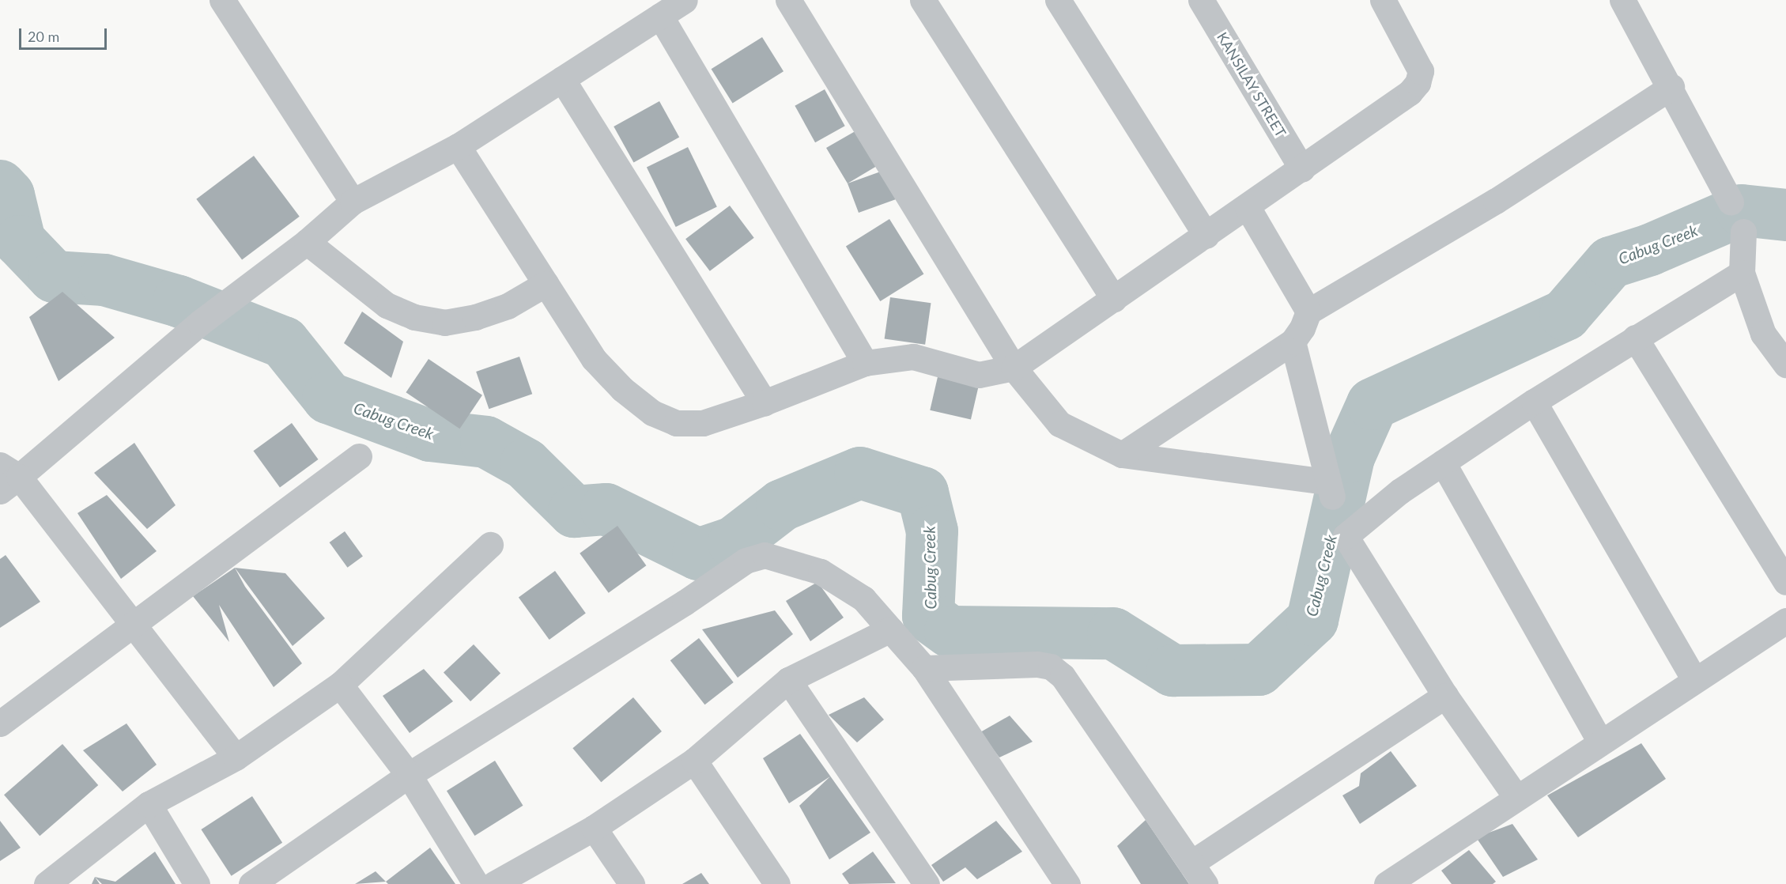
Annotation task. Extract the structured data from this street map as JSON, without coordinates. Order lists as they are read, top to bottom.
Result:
{
  "streets": {
    "street": ["KANSILAY STREET"]
  },
  "water": ["Cabug Creek"],
  "scale_bar": "20 m"
}
